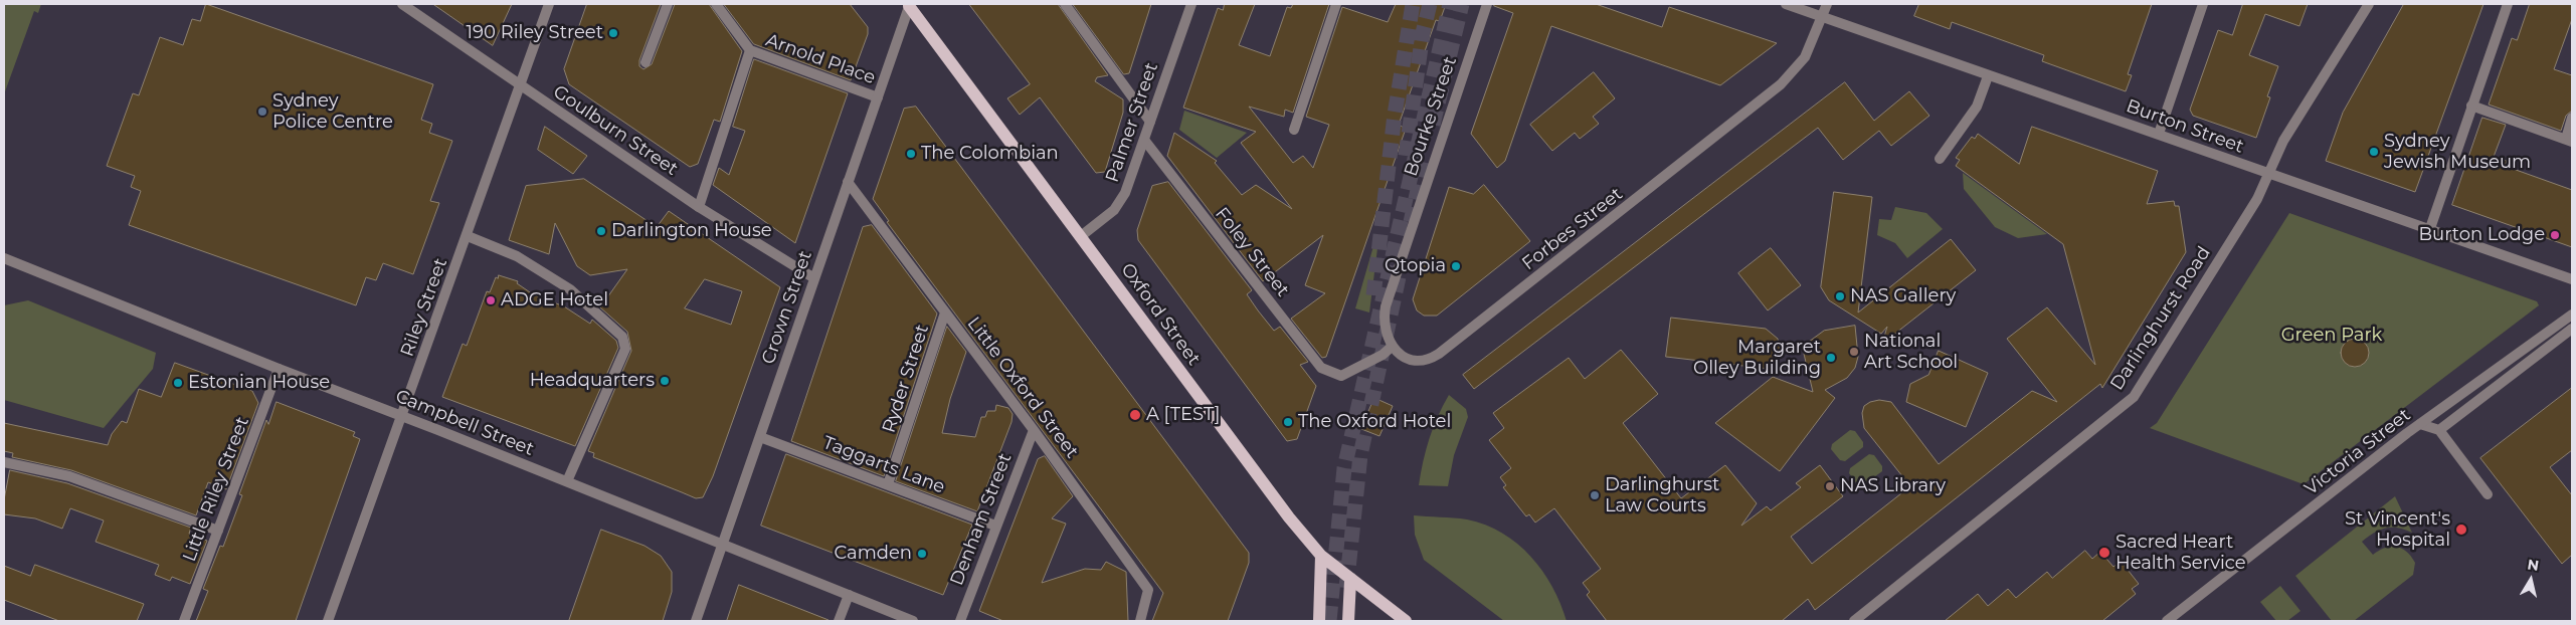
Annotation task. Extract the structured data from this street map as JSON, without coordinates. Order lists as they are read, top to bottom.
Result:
{
  "streets": {
    "main road": ["Oxford Street"],
    "street": [
      "Arnold Place",
      "Bourke Street",
      "Palmer Street",
      "Burton Street",
      "Goulburn Street",
      "Forbes Street",
      "Foley Street",
      "Riley Street",
      "Crown Street",
      "Darlinghurst Road",
      "Ryder Street",
      "Little Oxford Street",
      "Campbell Street",
      "Victoria Street",
      "Taggarts Lane",
      "Little Riley Street",
      "Denham Street"
    ]
  },
  "crossings": [
    ["Arnold Place", "Crown Street"],
    ["Bourke Street", "Forbes Street"],
    ["Bourke Street", "Foley Street"],
    ["Palmer Street", "Foley Street"],
    ["Palmer Street", "Oxford Street"],
    ["Burton Street", "Forbes Street"],
    ["Burton Street", "Darlinghurst Road"],
    ["Goulburn Street", "Riley Street"],
    ["Goulburn Street", "Crown Street"],
    ["Forbes Street", "Foley Street"],
    ["Riley Street", "Campbell Street"],
    ["Crown Street", "Oxford Street"],
    ["Crown Street", "Little Oxford Street"],
    ["Crown Street", "Campbell Street"],
    ["Crown Street", "Taggarts Lane"],
    ["Ryder Street", "Little Oxford Street"],
    ["Ryder Street", "Taggarts Lane"],
    ["Little Oxford Street", "Denham Street"],
    ["Campbell Street", "Little Riley Street"],
    ["Taggarts Lane", "Denham Street"]
  ],
  "parks": ["Green Park"],
  "places": [
    "190 Riley Street",
    "Sydney Police Centre",
    "Sydney Jewish Museum",
    "The Colombian",
    "Darlington House",
    "Burton Lodge",
    "Qtopia",
    "NAS Gallery",
    "ADGE Hotel",
    "National Art School",
    "Margaret Olley Building",
    "Headquarters",
    "Estonian House",
    "A [TEST]",
    "The Oxford Hotel",
    "NAS Library",
    "Darlinghurst Law Courts",
    "St Vincent's Hospital",
    "Sacred Heart Health Service",
    "Camden"
  ],
  "north": "top"
}
